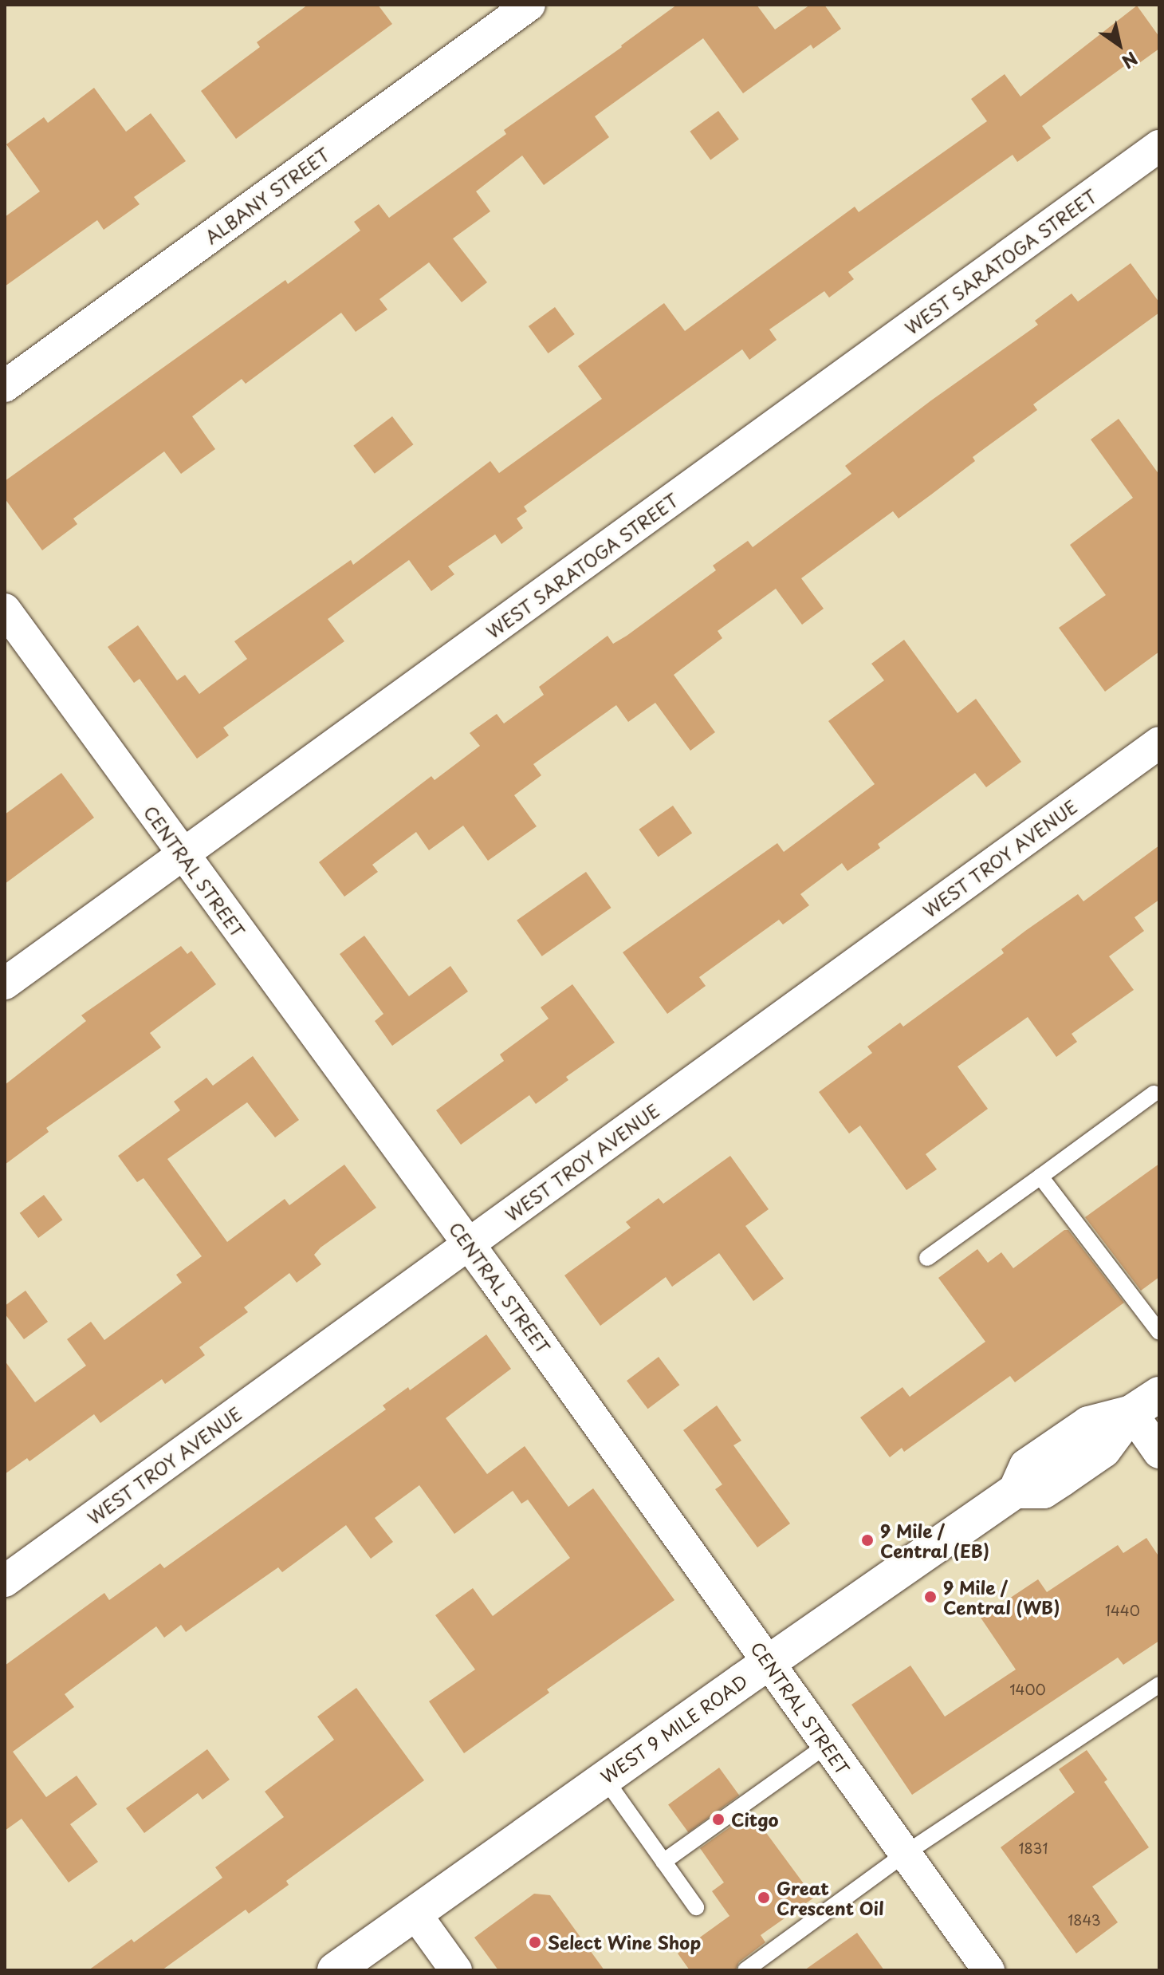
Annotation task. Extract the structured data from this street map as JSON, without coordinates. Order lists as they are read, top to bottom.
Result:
{
  "streets": {
    "main road": ["WEST 9 MILE ROAD"],
    "street": [
      "ALBANY STREET",
      "WEST SARATOGA STREET",
      "WEST TROY AVENUE",
      "CENTRAL STREET"
    ]
  },
  "crossings": [
    ["WEST SARATOGA STREET", "CENTRAL STREET"],
    ["WEST TROY AVENUE", "CENTRAL STREET"],
    ["CENTRAL STREET", "WEST 9 MILE ROAD"]
  ],
  "places": [
    "9 Mile / Central (EB)",
    "9 Mile / Central (WB)",
    "Citgo",
    "Great Crescent Oil",
    "Select Wine Shop"
  ],
  "house_numbers": [
    "1440",
    "1400",
    "1831",
    "1843"
  ],
  "north": "bottom right"
}
